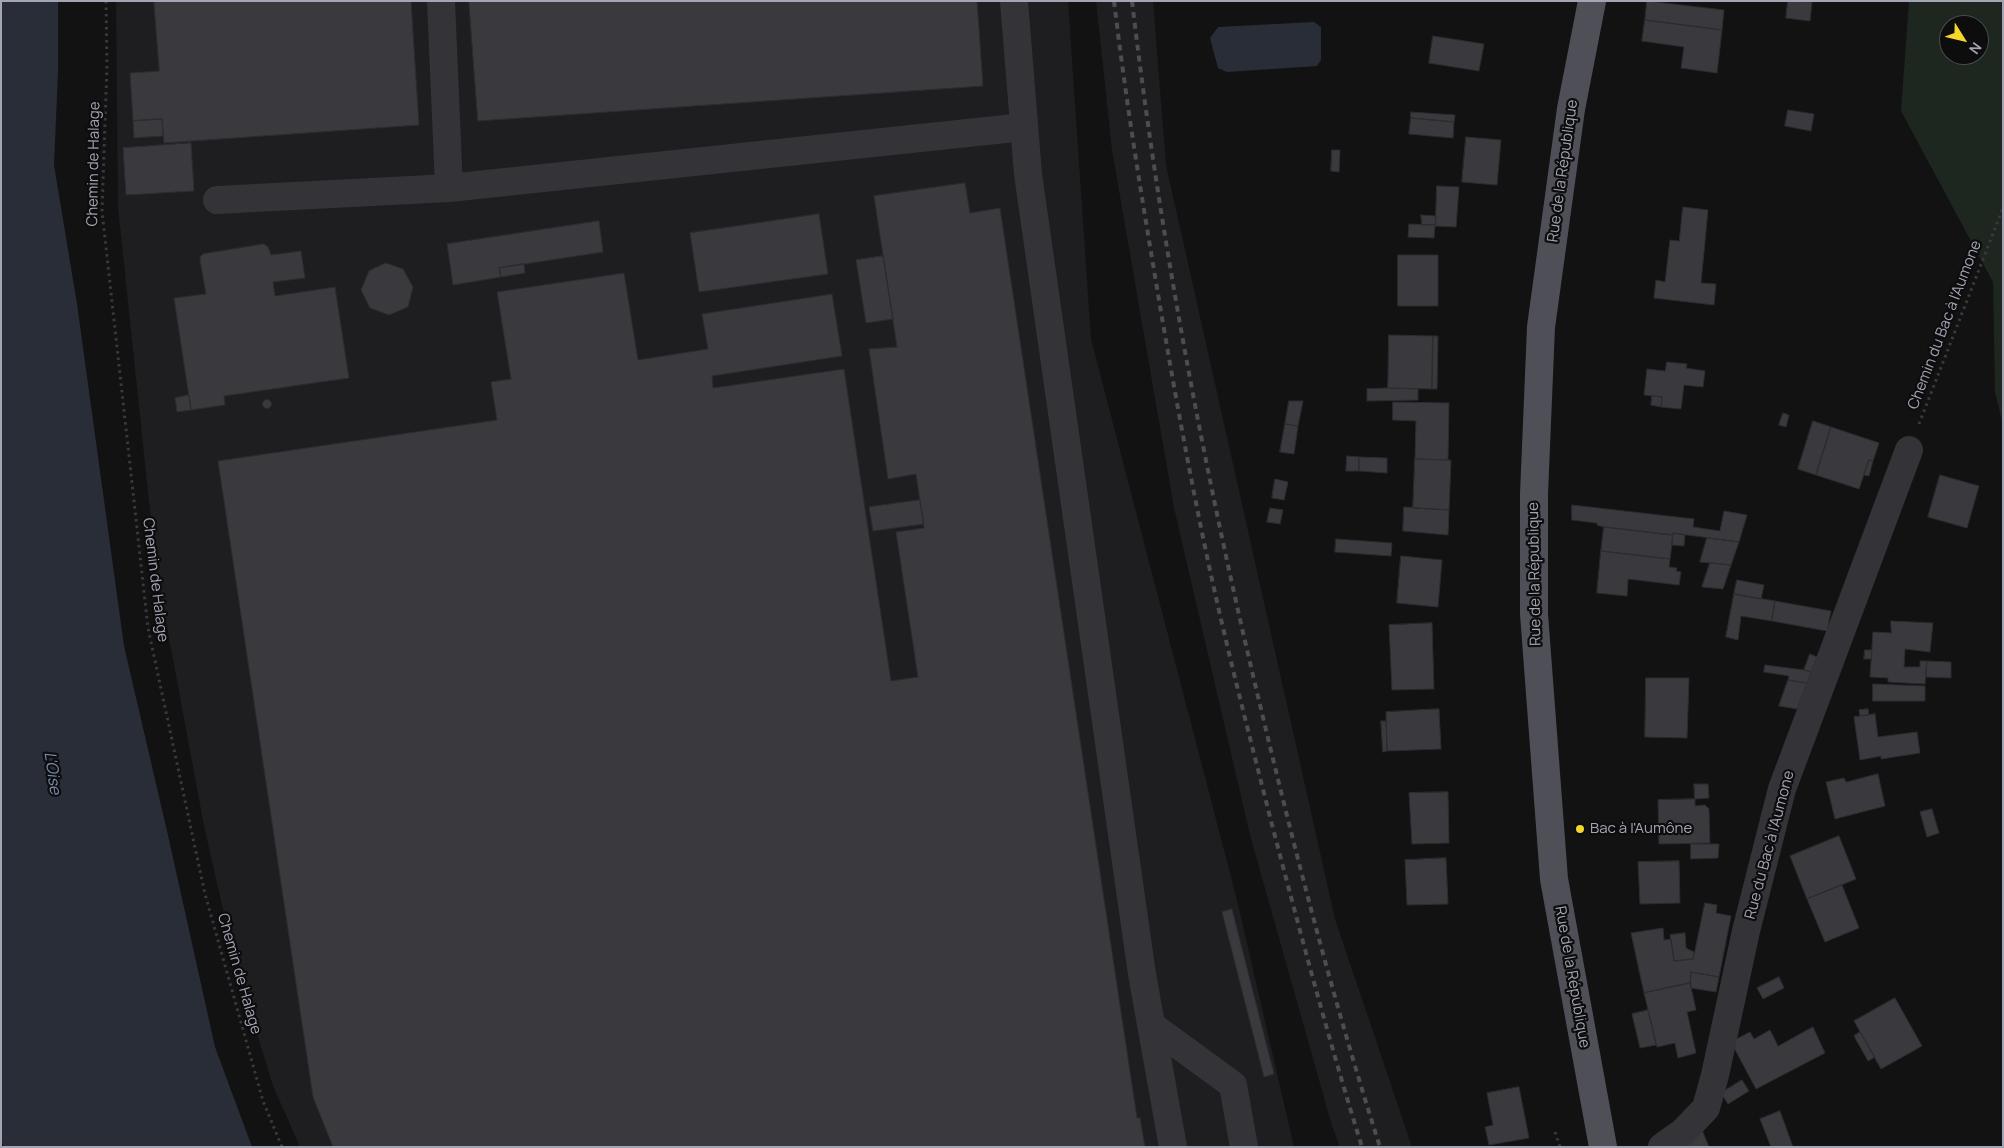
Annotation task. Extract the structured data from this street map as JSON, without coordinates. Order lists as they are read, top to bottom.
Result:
{
  "streets": {
    "main road": ["Rue de la République"],
    "street": ["Rue du Bac à l'Aumone"],
    "path": ["Chemin de Halage", "Chemin du Bac à l'Aumone"]
  },
  "crossings": [
    ["Chemin du Bac à l'Aumone", "Rue du Bac à l'Aumone"]
  ],
  "water": ["L'Oise"],
  "places": ["Bac à l'Aumône"],
  "north": "bottom right"
}
